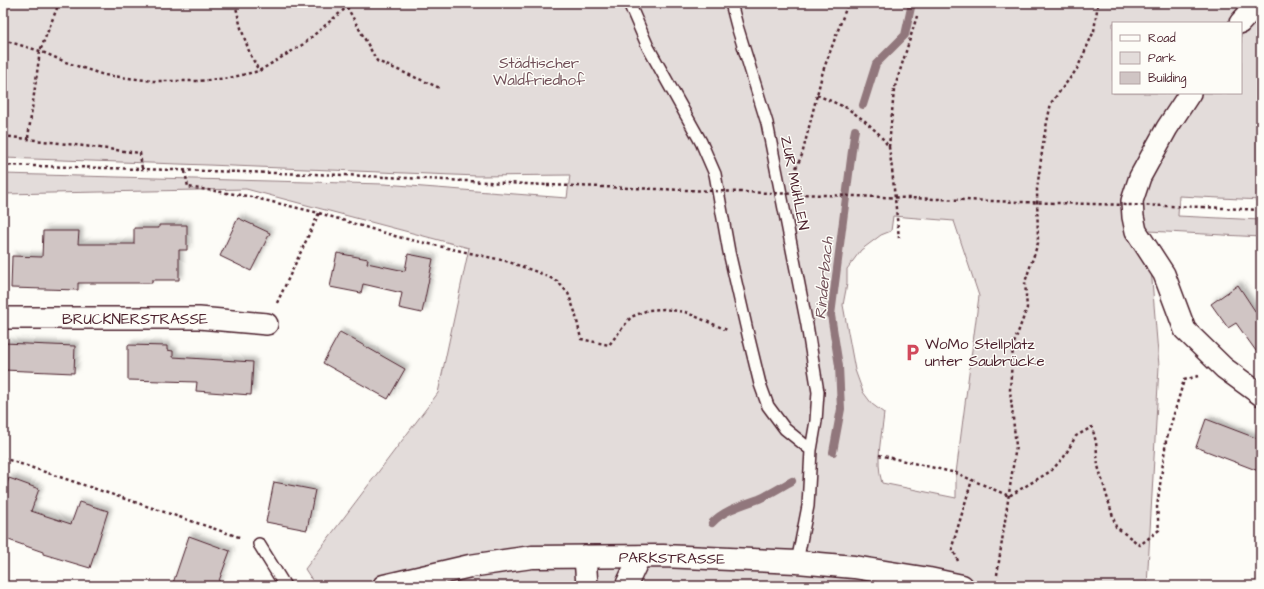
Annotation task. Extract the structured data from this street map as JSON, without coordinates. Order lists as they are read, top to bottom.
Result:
{
  "streets": {
    "street": ["BRUCKNERSTRASSE", "PARKSTRASSE"],
    "lane": ["ZUR MÜHLEN"]
  },
  "crossings": [
    ["ZUR MÜHLEN", "PARKSTRASSE"]
  ],
  "water": ["Rinderbach"],
  "parks": ["Städtischer Waldfriedhof"],
  "places": {
    "parking": ["WoMo Stellplatz unter Saubrücke"]
  },
  "legend": ["Road", "Park", "Building"]
}
